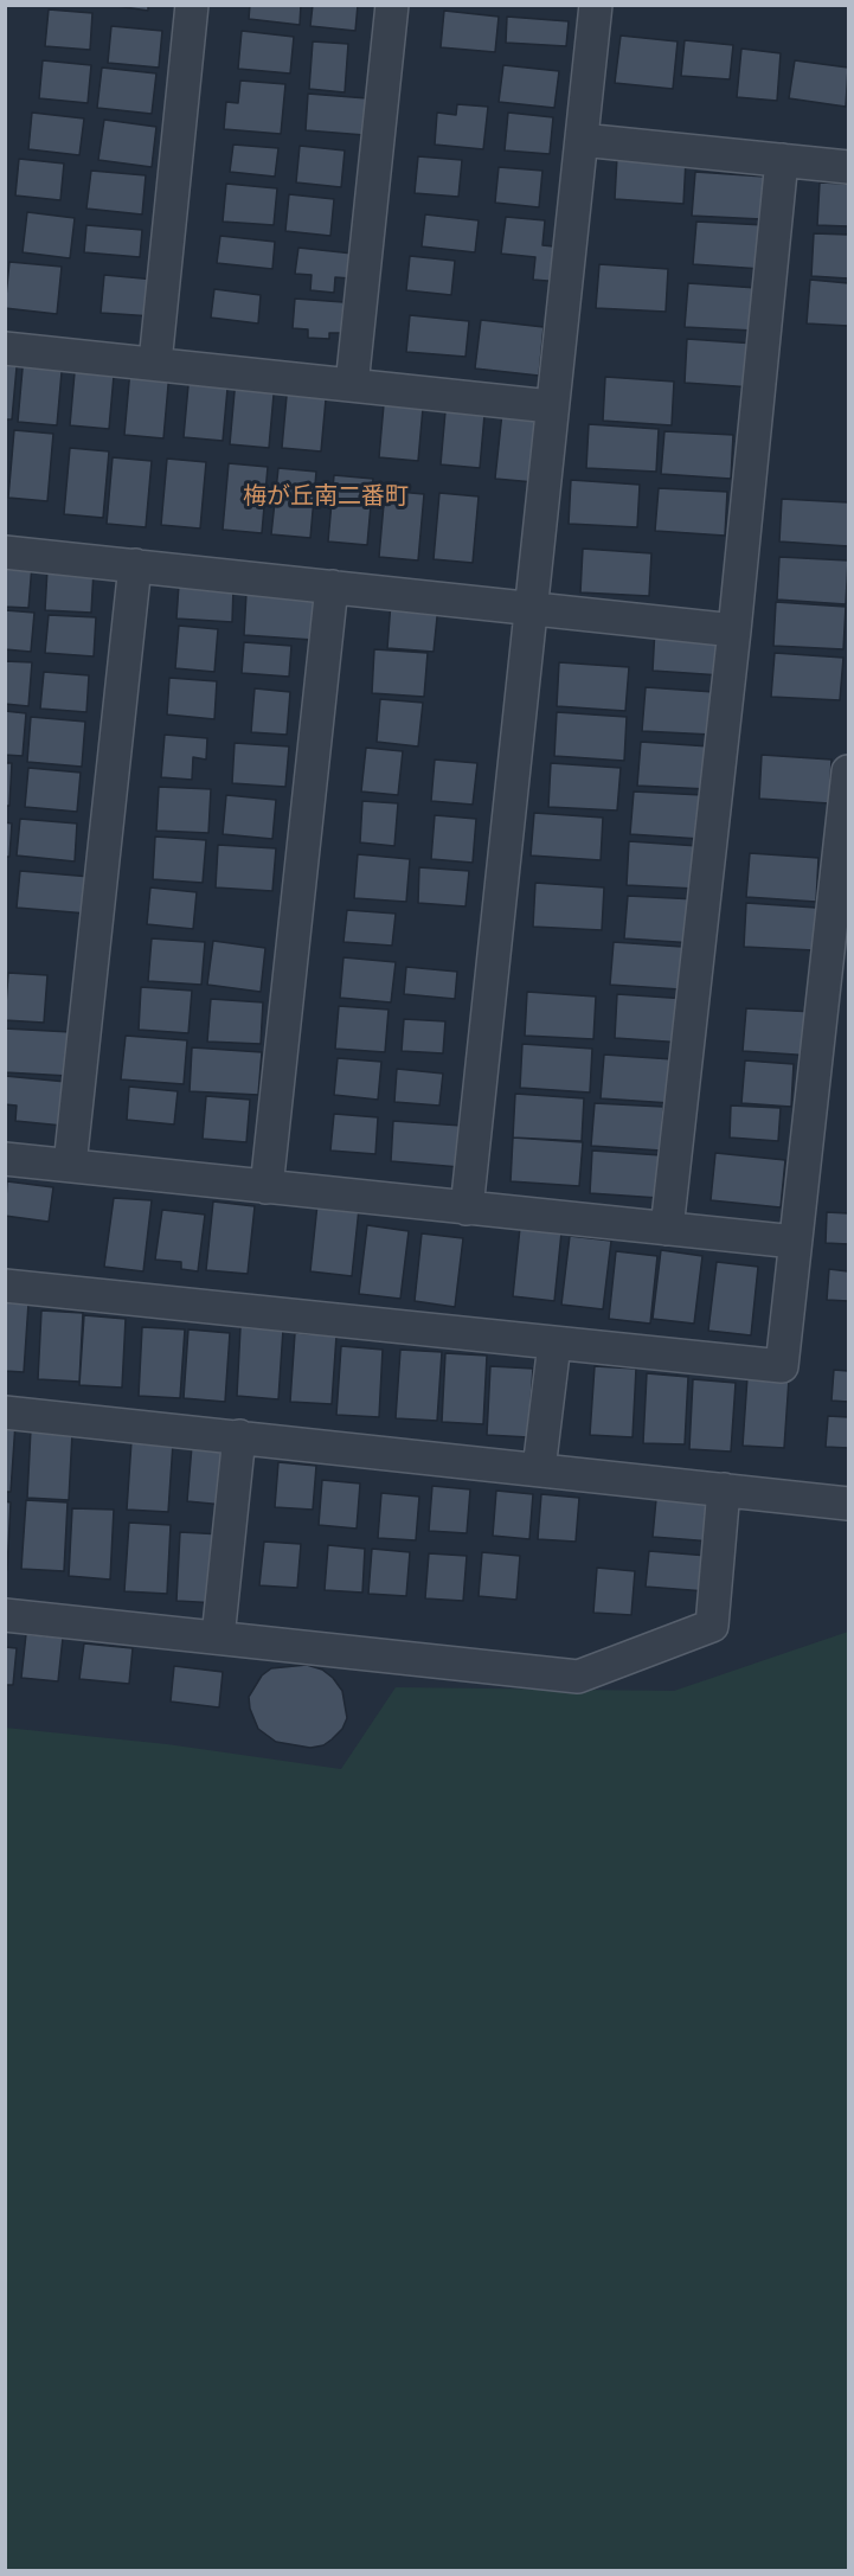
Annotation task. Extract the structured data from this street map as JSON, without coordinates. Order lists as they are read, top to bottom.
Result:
{
  "districts": ["梅が丘南二番町"]
}
